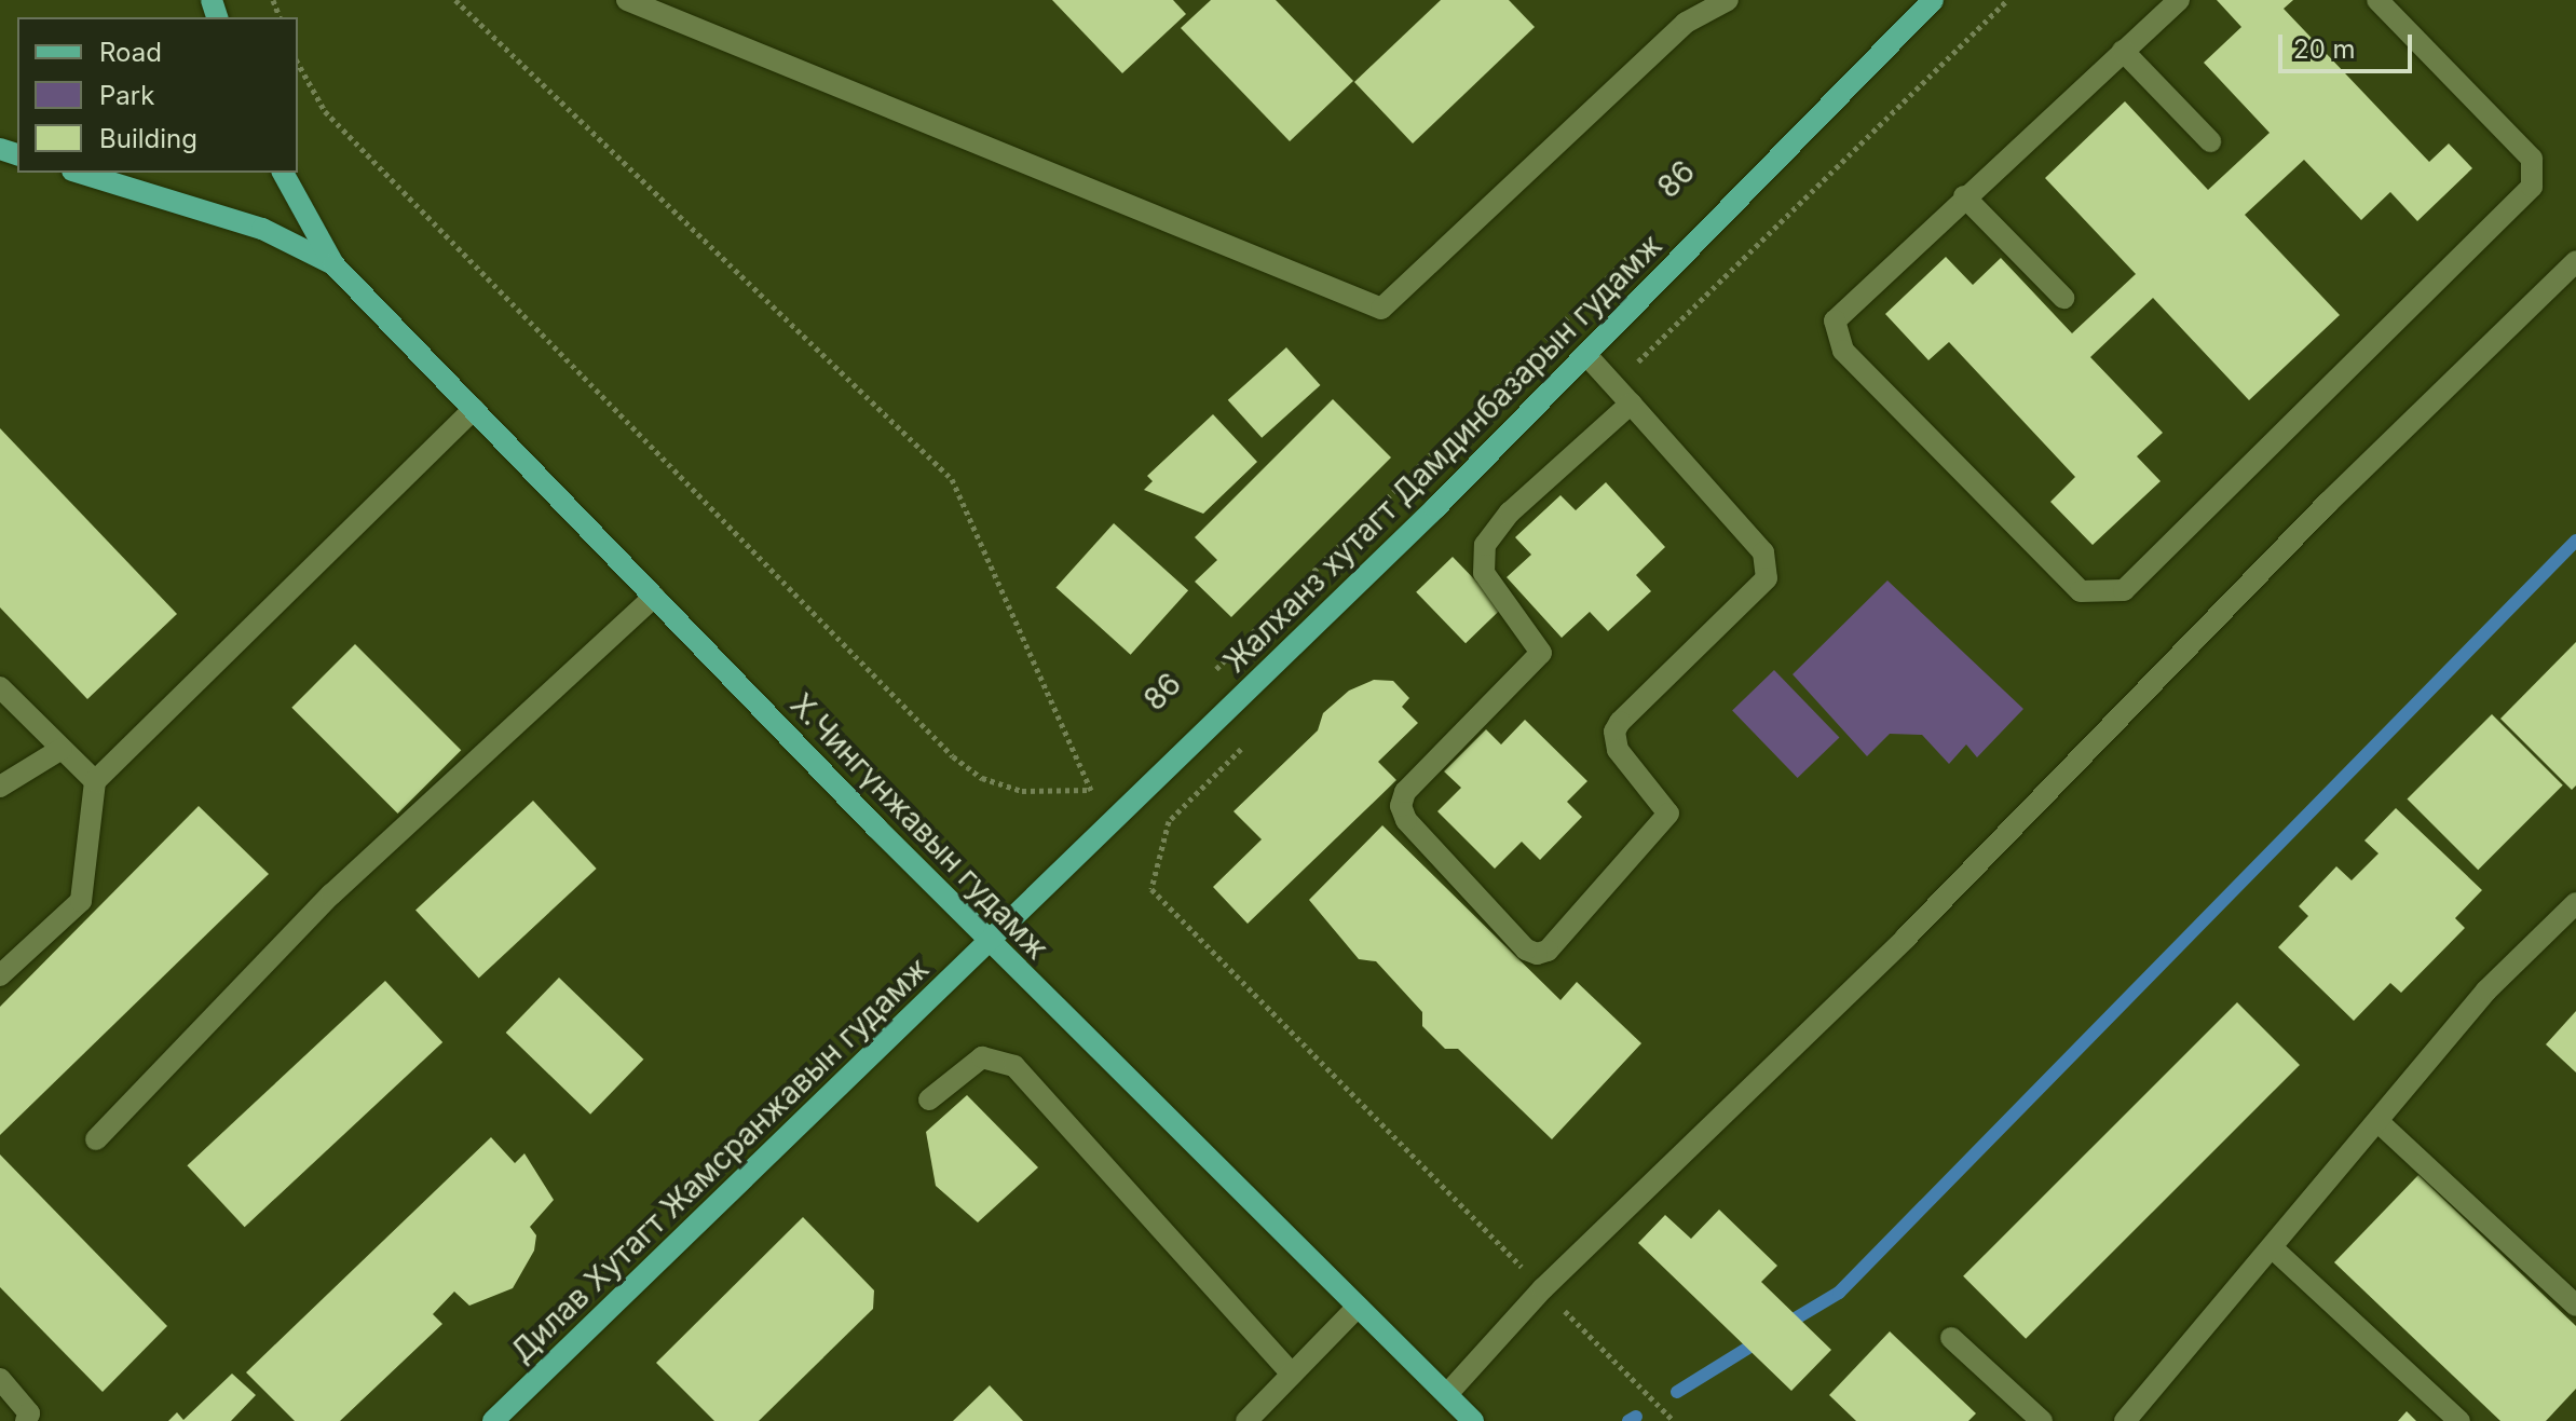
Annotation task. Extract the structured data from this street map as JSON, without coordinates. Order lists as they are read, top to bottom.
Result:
{
  "streets": {
    "main road": ["Жалханз хутагт Дамдинбазарын гудамж", "Х.Чингүнжавын гудамж", "Дилав Хутагт Жамсранжавын гудамж"],
    "path": ["86"]
  },
  "crossings": [
    ["Жалханз хутагт Дамдинбазарын гудамж", "Х.Чингүнжавын гудамж"],
    ["Жалханз хутагт Дамдинбазарын гудамж", "Дилав Хутагт Жамсранжавын гудамж"],
    ["Х.Чингүнжавын гудамж", "Дилав Хутагт Жамсранжавын гудамж"]
  ],
  "legend": ["Road", "Park", "Building"],
  "scale_bar": "20 m"
}
